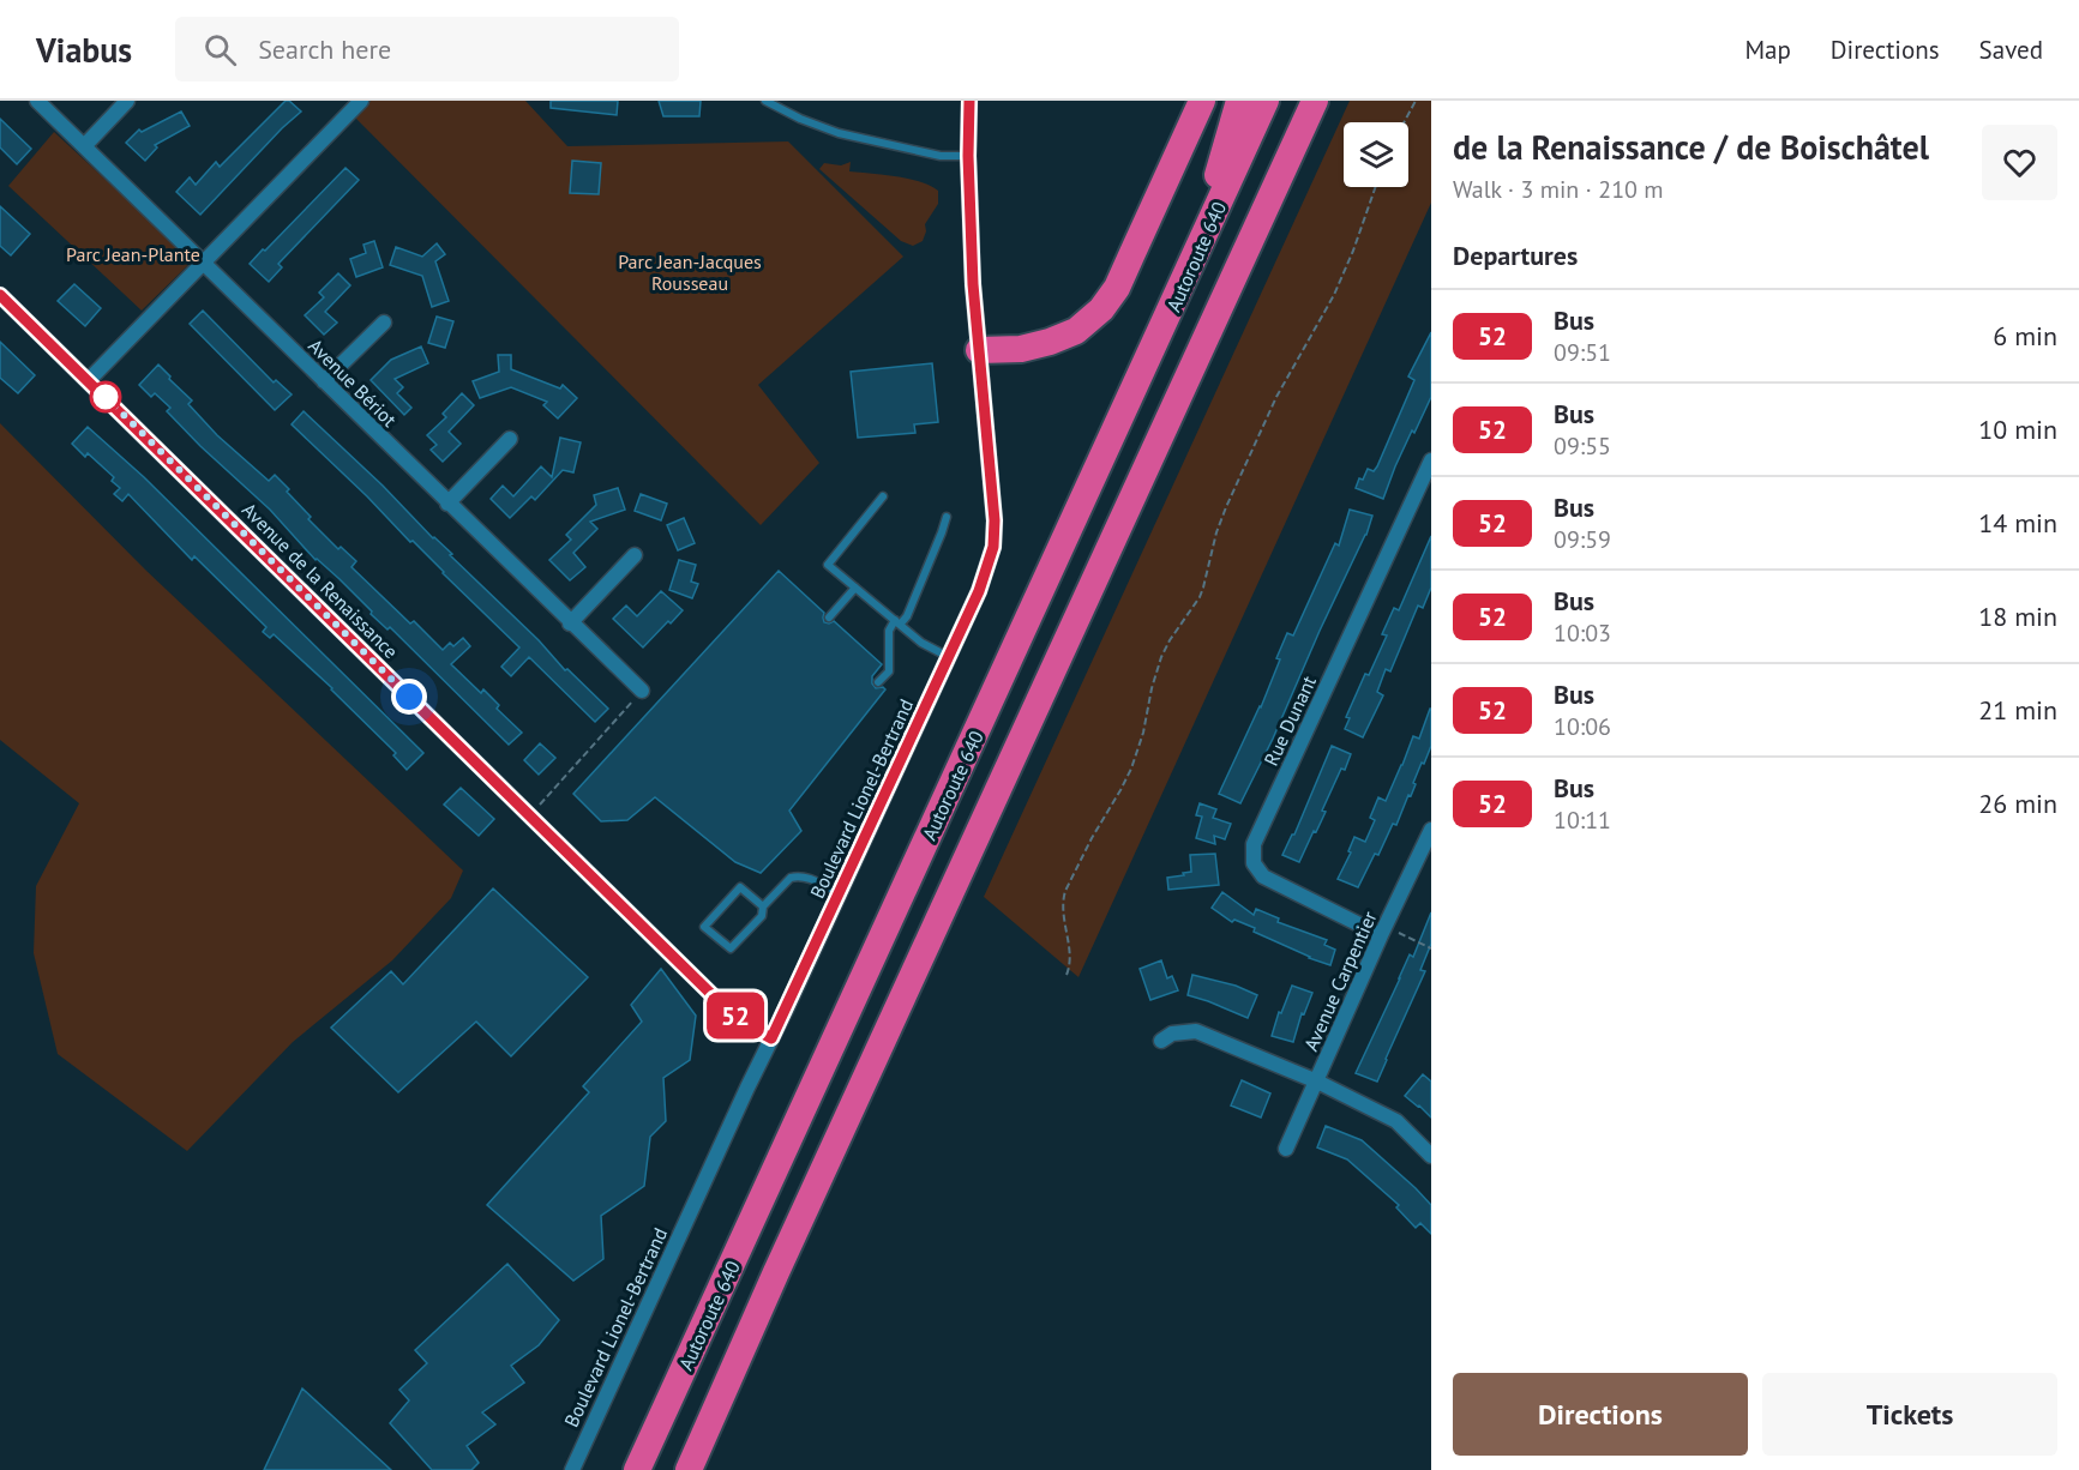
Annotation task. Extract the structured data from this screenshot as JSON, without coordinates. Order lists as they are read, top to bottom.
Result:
{
  "streets": {
    "highway": ["Autoroute 640"],
    "street": [
      "Avenue Bériot",
      "Avenue de la Renaissance",
      "Rue Dunant",
      "Boulevard Lionel-Bertrand",
      "Avenue Carpentier"
    ]
  },
  "crossings": [
    ["Avenue de la Renaissance", "Boulevard Lionel-Bertrand"],
    ["Rue Dunant", "Avenue Carpentier"]
  ],
  "parks": ["Parc Jean-Plante", "Parc Jean-Jacques Rousseau"],
  "lines": ["bus line 52"],
  "page": {
    "header": "Viabus",
    "search": "Search here",
    "nav": ["Map", "Directions", "Saved"],
    "on_map": "52",
    "heading": [
      ["de la Renaissance / de Boischâtel", "Walk · 3 min · 210 m"],
      "Departures"
    ],
    "list": [
      {
        "mark": "52",
        "name": "Bus",
        "note": "09:51",
        "value": "6 min"
      },
      {
        "mark": "52",
        "name": "Bus",
        "note": "09:55",
        "value": "10 min"
      },
      {
        "mark": "52",
        "name": "Bus",
        "note": "09:59",
        "value": "14 min"
      },
      {
        "mark": "52",
        "name": "Bus",
        "note": "10:03",
        "value": "18 min"
      },
      {
        "mark": "52",
        "name": "Bus",
        "note": "10:06",
        "value": "21 min"
      },
      {
        "mark": "52",
        "name": "Bus",
        "note": "10:11",
        "value": "26 min"
      }
    ],
    "buttons": ["Directions", "Tickets"]
  }
}
